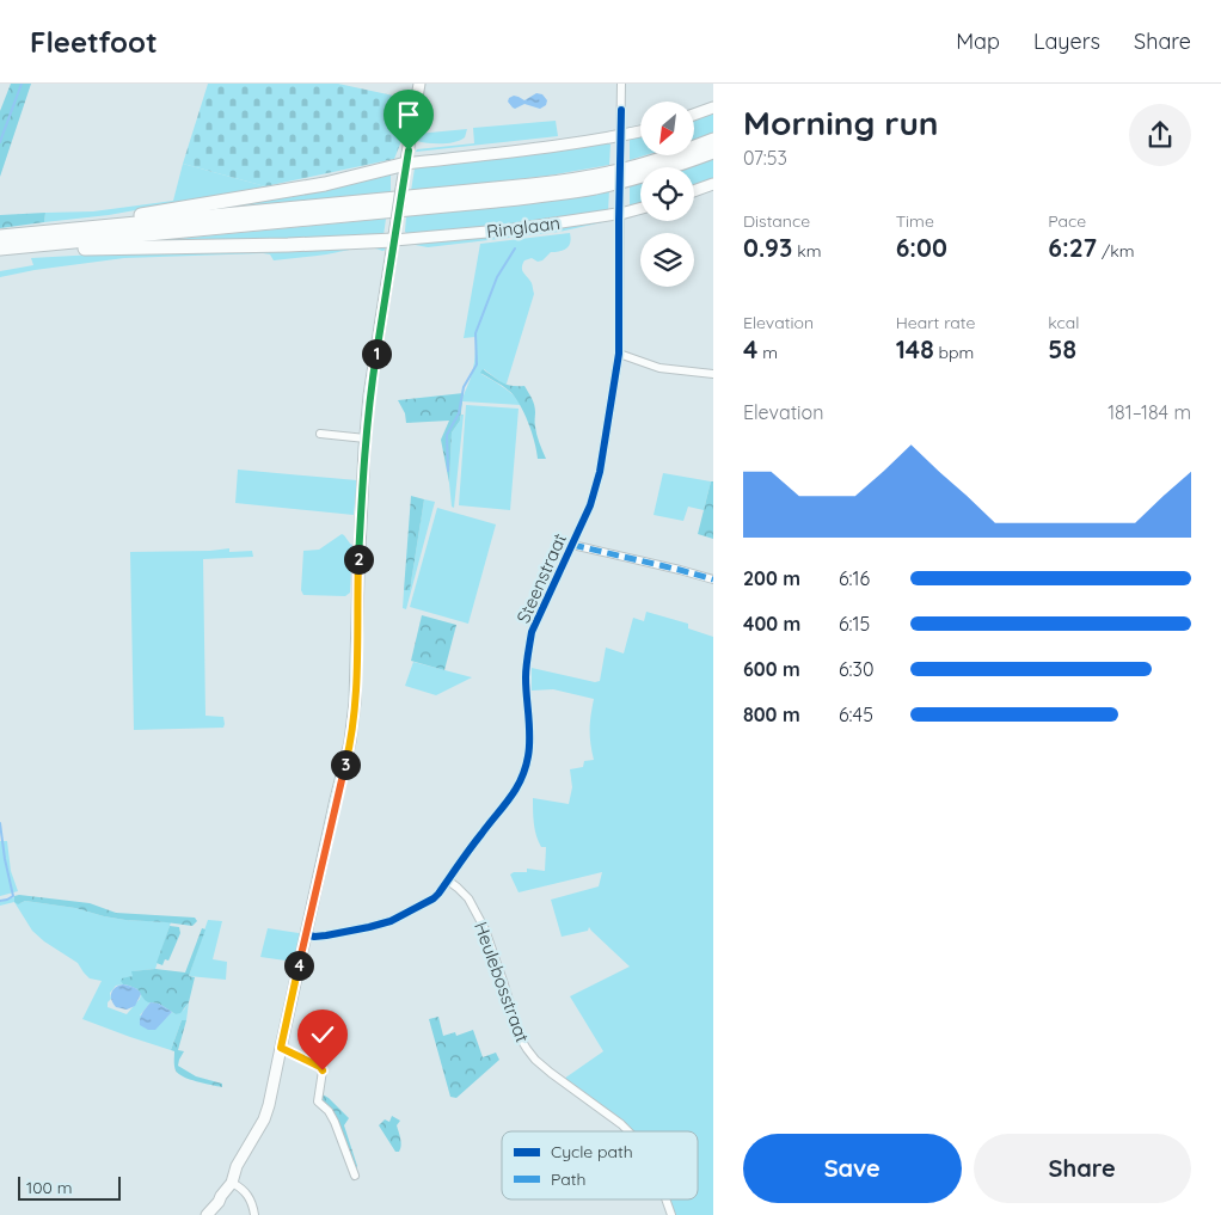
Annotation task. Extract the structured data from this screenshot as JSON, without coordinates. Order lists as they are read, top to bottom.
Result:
{
  "streets": {
    "street": ["Ringlaan", "Steenstraat", "Heulebosstraat"]
  },
  "crossings": [
    ["Ringlaan", "Steenstraat"],
    ["Steenstraat", "Heulebosstraat"]
  ],
  "legend": ["Cycle path", "Path"],
  "scale_bar": "100 m",
  "north": "bottom left",
  "page": {
    "header": "Fleetfoot",
    "nav": ["Map", "Layers", "Share"],
    "heading": ["Morning run", "07:53"],
    "stats": [
      ["Distance", "0.93 km"],
      ["Time", "6:00"],
      ["Pace", "6:27 /km"],
      ["Elevation", "4 m"],
      ["Heart rate", "148 bpm"],
      ["kcal", "58"]
    ],
    "pins": [
      "1",
      "2",
      "3",
      "4"
    ],
    "chart": ["Elevation", "181–184 m"],
    "list": [
      {
        "name": "200 m",
        "note": "6:16"
      },
      {
        "name": "400 m",
        "note": "6:15"
      },
      {
        "name": "600 m",
        "note": "6:30"
      },
      {
        "name": "800 m",
        "note": "6:45"
      }
    ],
    "buttons": ["Save", "Share"],
    "scale": "100 m"
  }
}
